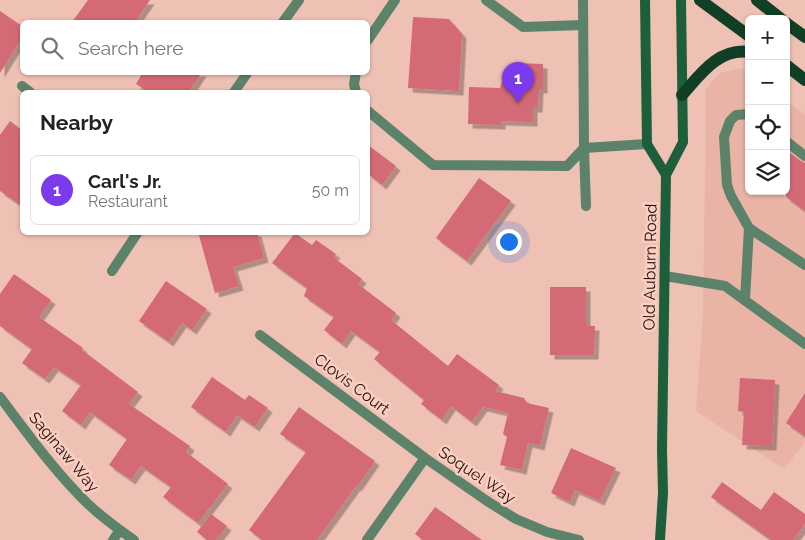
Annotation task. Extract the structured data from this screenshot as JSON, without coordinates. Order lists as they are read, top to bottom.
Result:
{
  "streets": {
    "main road": ["Old Auburn Road"],
    "street": ["Clovis Court", "Saginaw Way", "Soquel Way"]
  },
  "crossings": [
    ["Clovis Court", "Soquel Way"]
  ],
  "page": {
    "map_buttons": ["+", "−"],
    "search": "Search here",
    "pins": "1",
    "heading": "Nearby",
    "list": [
      {
        "mark": "1",
        "name": "Carl's Jr.",
        "note": "Restaurant",
        "value": "50 m"
      }
    ]
  }
}
